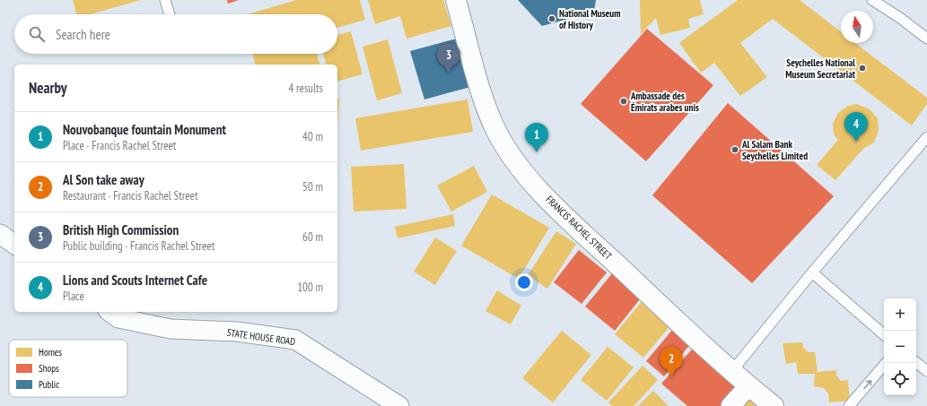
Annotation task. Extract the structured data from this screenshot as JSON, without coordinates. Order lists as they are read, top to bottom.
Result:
{
  "streets": {
    "main road": ["FRANCIS RACHEL STREET"],
    "street": ["STATE HOUSE ROAD"]
  },
  "places": [
    "National Museum of History",
    "Seychelles National Museum Secretariat",
    "Ambassade des Émirats arabes unis",
    "Al Salam Bank Seychelles Limited"
  ],
  "legend": ["Homes", "Shops", "Public"],
  "north": "top",
  "page": {
    "search": "Search here",
    "pins": [
      "3",
      "4",
      "1",
      "2"
    ],
    "heading": ["Nearby", "4 results"],
    "list": [
      {
        "mark": "1",
        "name": "Nouvobanque fountain Monument",
        "note": "Place · Francis Rachel Street",
        "value": "40 m"
      },
      {
        "mark": "2",
        "name": "Al Son take away",
        "note": "Restaurant · Francis Rachel Street",
        "value": "50 m"
      },
      {
        "mark": "3",
        "name": "British High Commission",
        "note": "Public building · Francis Rachel Street",
        "value": "60 m"
      },
      {
        "mark": "4",
        "name": "Lions and Scouts Internet Cafe",
        "note": "Place",
        "value": "100 m"
      }
    ],
    "map_buttons": ["+", "−"]
  }
}
